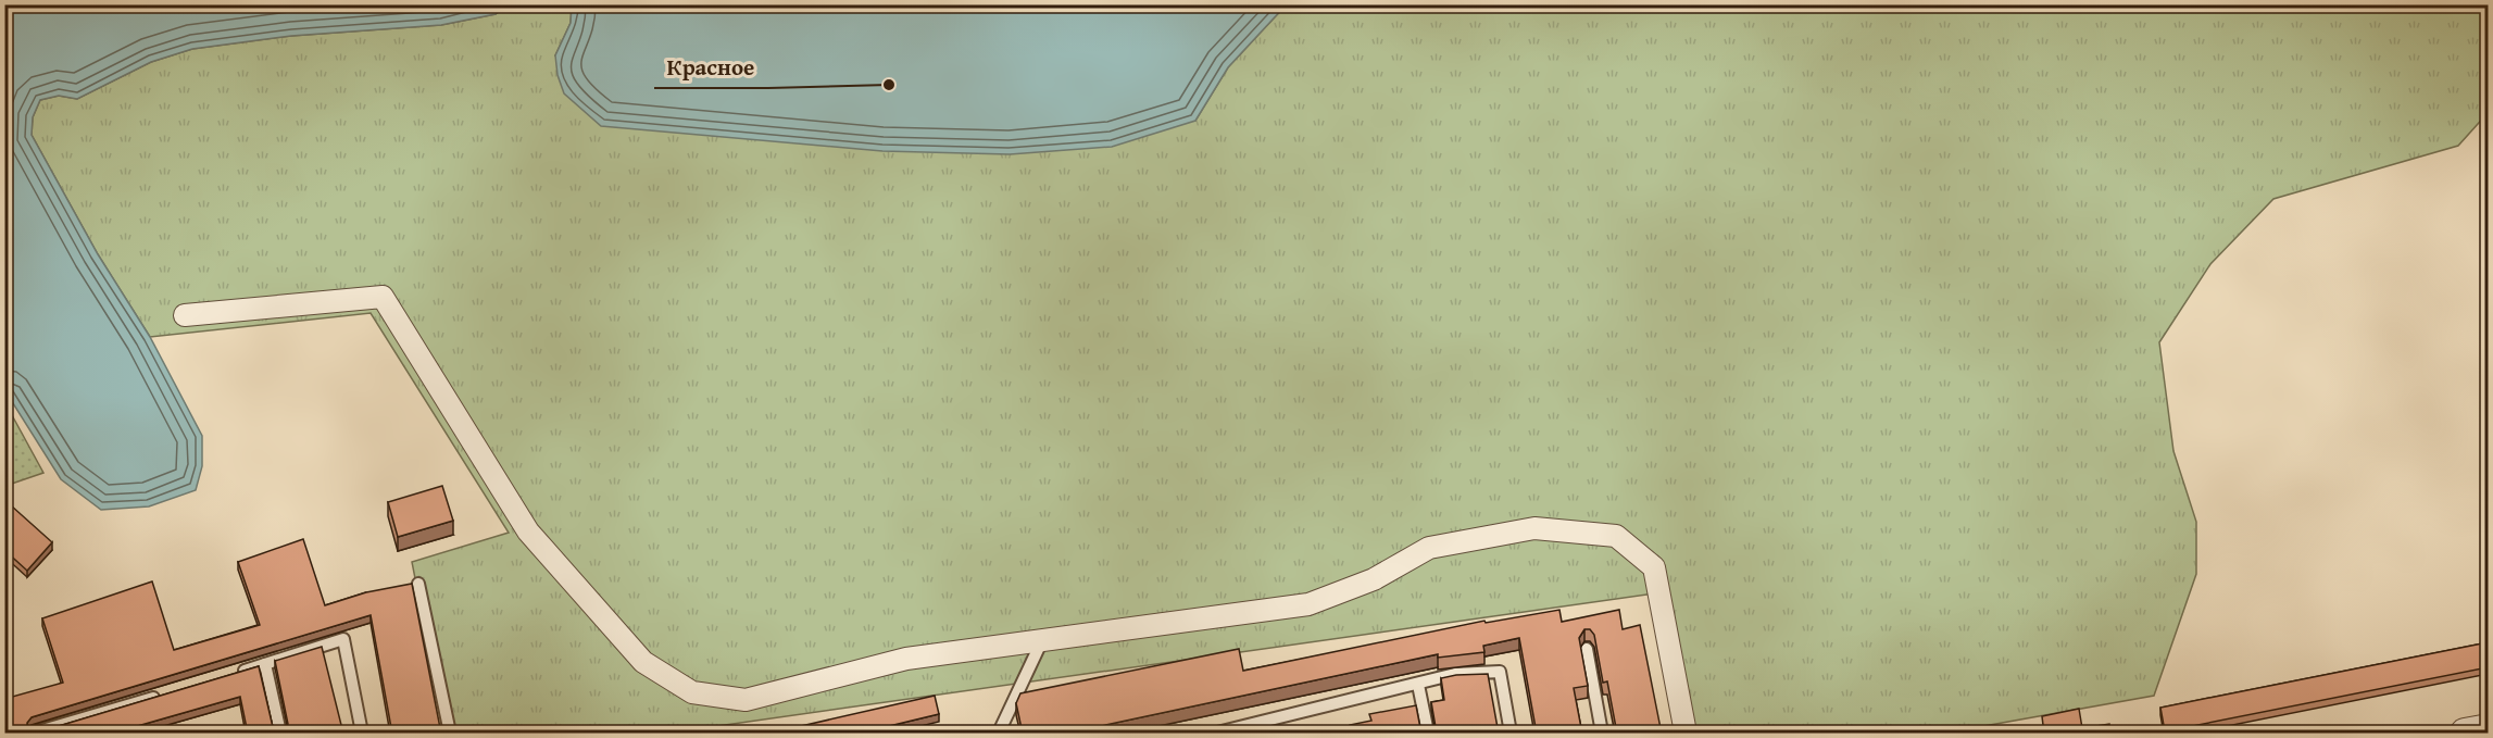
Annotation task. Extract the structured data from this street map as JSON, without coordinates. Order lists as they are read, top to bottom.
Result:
{
  "places": ["Красное"]
}
